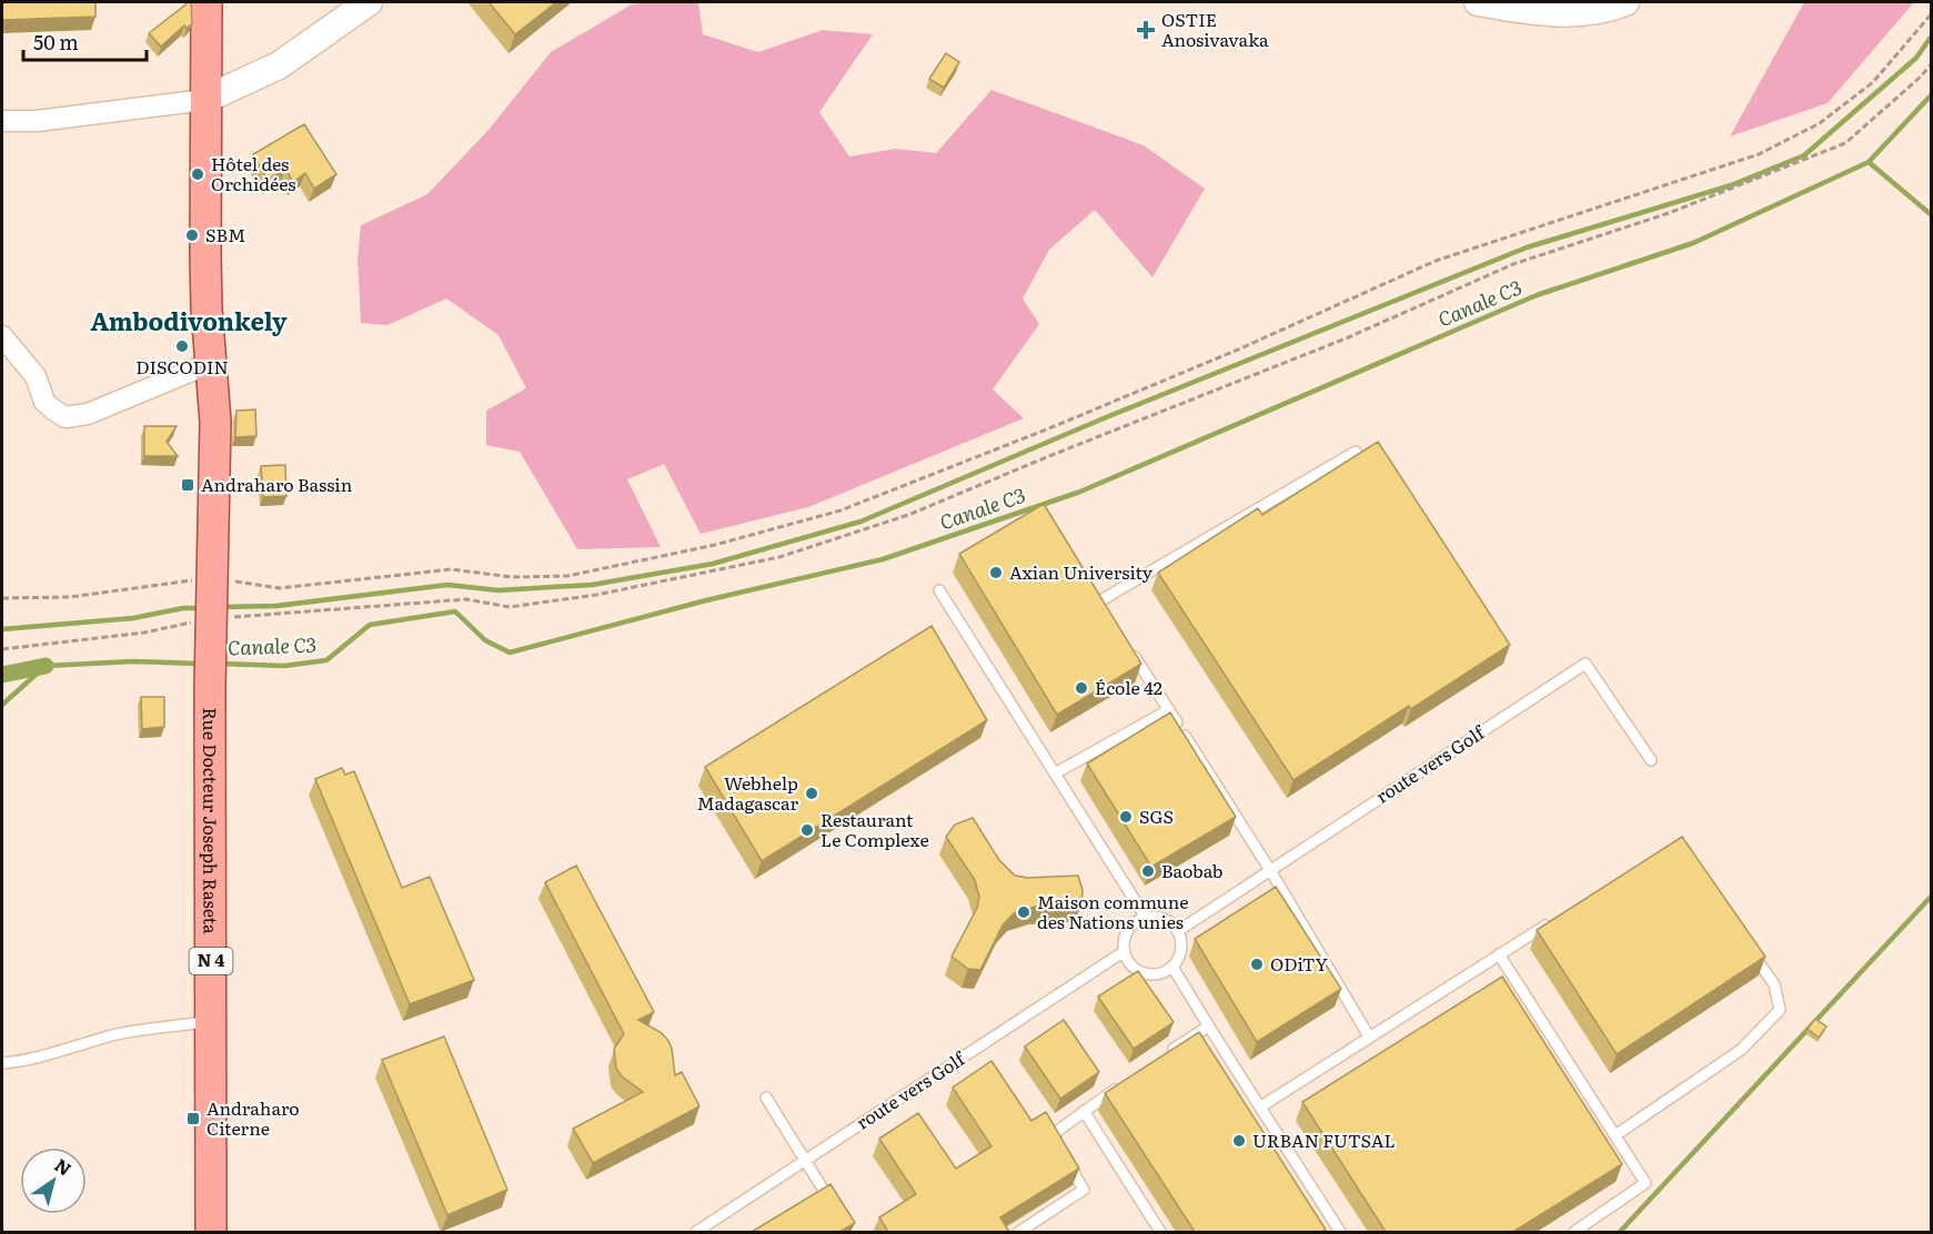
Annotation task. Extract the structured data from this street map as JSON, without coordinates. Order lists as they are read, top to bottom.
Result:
{
  "streets": {
    "main road": ["Rue Docteur Joseph Raseta", "N 4"],
    "lane": ["route vers Golf"]
  },
  "crossings": [
    ["Rue Docteur Joseph Raseta", "N 4"]
  ],
  "districts": ["Ambodivonkely"],
  "water": ["Canale C3"],
  "places": {
    "health": ["OSTIE Anosivavaka"],
    "other": [
      "Hôtel des Orchidées",
      "SBM",
      "DISCODIN",
      "Axian University",
      "École 42",
      "Webhelp Madagascar",
      "SGS",
      "Restaurant Le Complexe",
      "Baobab",
      "Maison commune des Nations unies",
      "ODiTY",
      "URBAN FUTSAL"
    ],
    "transit": ["Andraharo Bassin", "Andraharo Citerne"]
  },
  "scale_bar": "50 m",
  "north": "top right"
}
